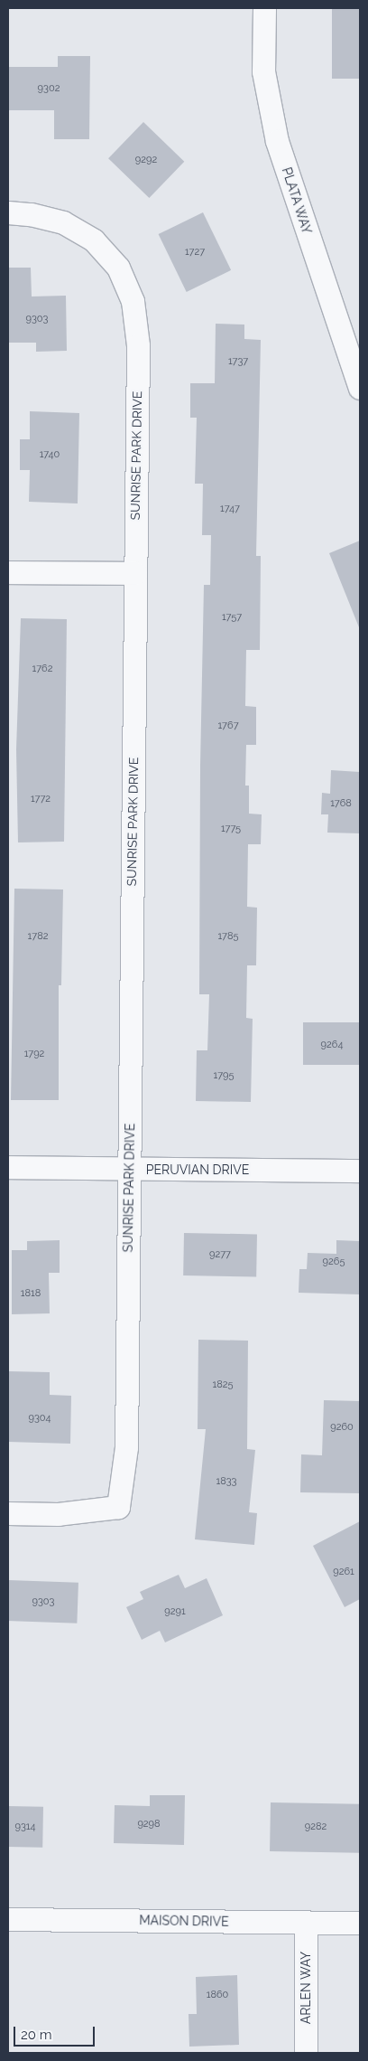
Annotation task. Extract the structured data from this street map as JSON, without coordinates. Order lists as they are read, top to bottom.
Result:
{
  "streets": {
    "street": [
      "PLATA WAY",
      "SUNRISE PARK DRIVE",
      "PERUVIAN DRIVE",
      "MAISON DRIVE",
      "ARLEN WAY"
    ]
  },
  "crossings": [
    ["SUNRISE PARK DRIVE", "PERUVIAN DRIVE"],
    ["MAISON DRIVE", "ARLEN WAY"]
  ],
  "house_numbers": [
    "9302",
    "9292",
    "1727",
    "9303",
    "1737",
    "1740",
    "1747",
    "1757",
    "1762",
    "1767",
    "1772",
    "1768",
    "1775",
    "1782",
    "1785",
    "9264",
    "1792",
    "1795",
    "9277",
    "9265",
    "1818",
    "1825",
    "9304",
    "9260",
    "1833",
    "9261",
    "9303",
    "9291",
    "9298",
    "9314",
    "9282",
    "1860"
  ],
  "scale_bar": "20 m"
}
